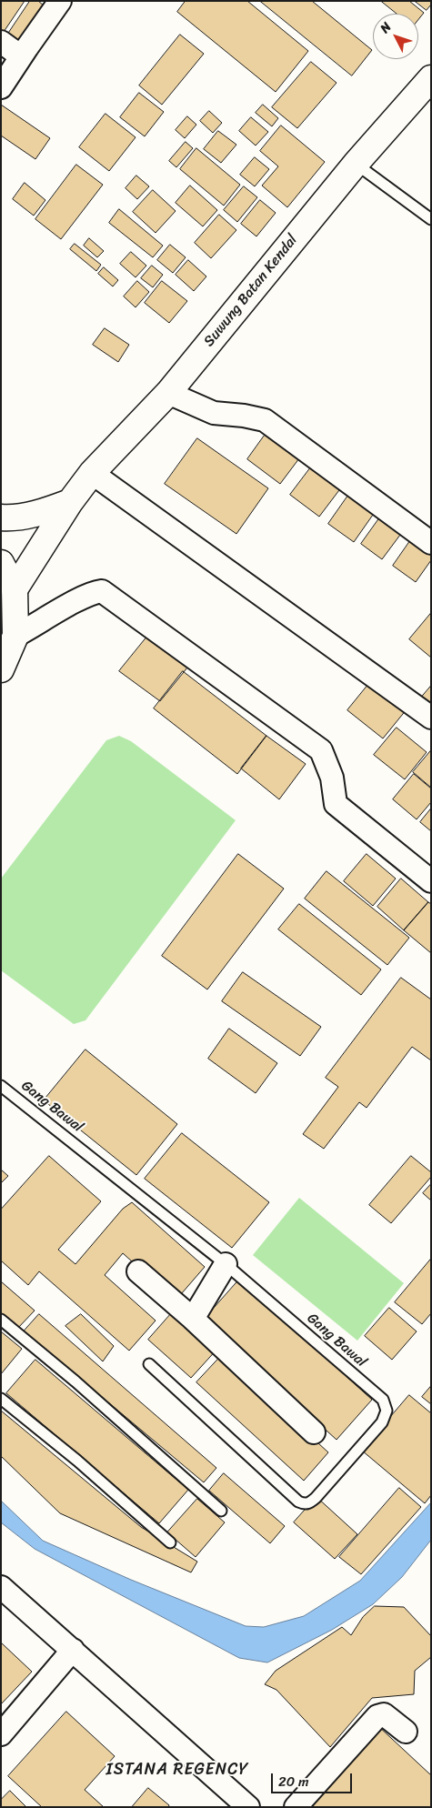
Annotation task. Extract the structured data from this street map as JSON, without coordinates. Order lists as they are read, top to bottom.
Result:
{
  "streets": {
    "street": ["Suwung Batan Kendal"],
    "lane": ["Gang Bawal"]
  },
  "districts": ["ISTANA REGENCY"],
  "scale_bar": "20 m",
  "north": "top left"
}
